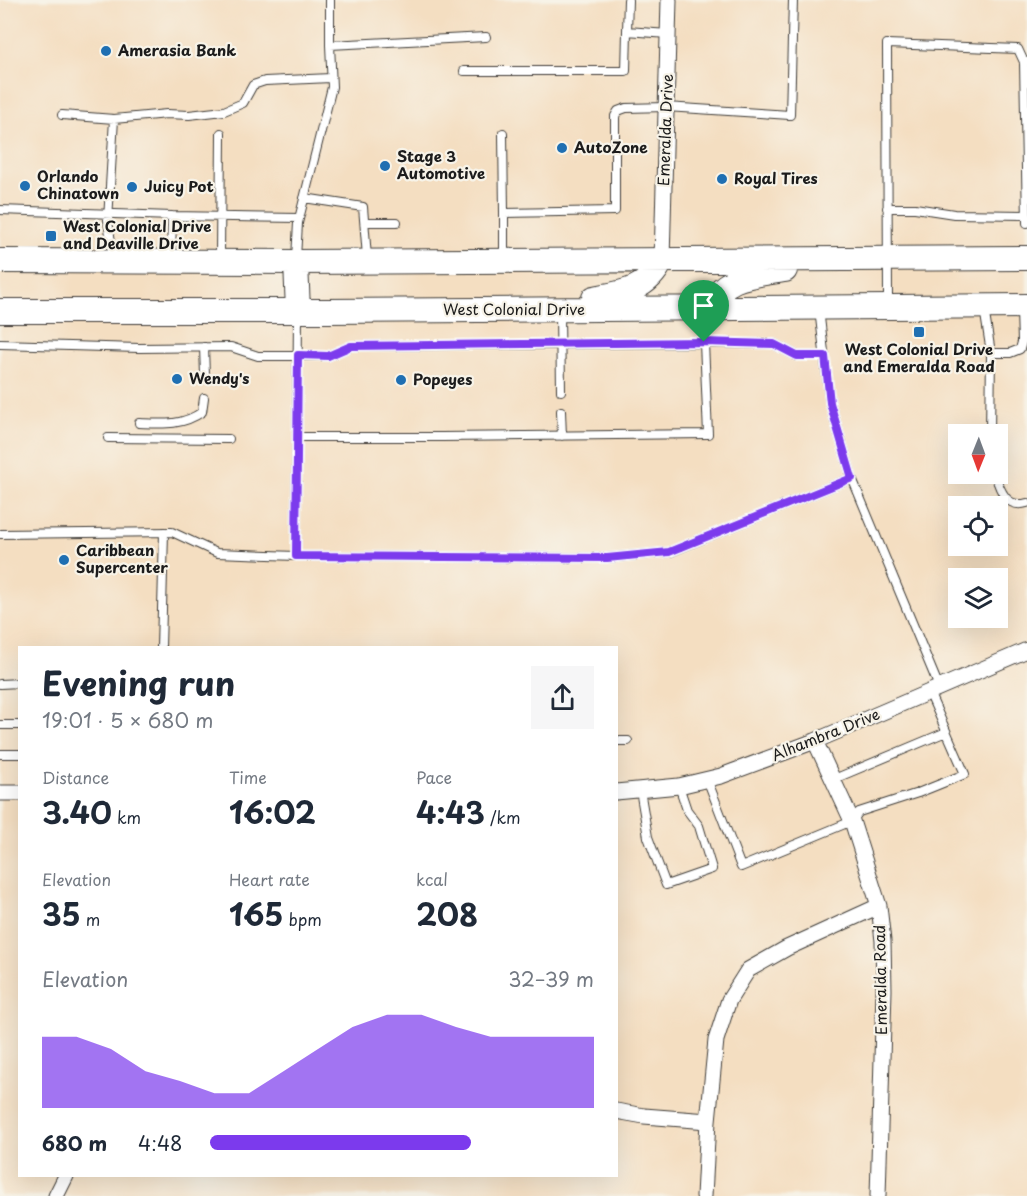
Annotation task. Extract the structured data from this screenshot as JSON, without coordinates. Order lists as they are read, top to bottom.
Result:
{
  "streets": {
    "highway": ["West Colonial Drive"],
    "street": ["Emeralda Drive", "Alhambra Drive", "Emeralda Road"]
  },
  "crossings": [
    ["Alhambra Drive", "Emeralda Road"]
  ],
  "places": {
    "other": [
      "Amerasia Bank",
      "AutoZone",
      "Stage 3 Automotive",
      "Royal Tires",
      "Orlando Chinatown",
      "Juicy Pot",
      "Wendy's",
      "Popeyes",
      "Caribbean Supercenter"
    ],
    "transit": ["West Colonial Drive and Deaville Drive", "West Colonial Drive and Emeralda Road"]
  },
  "north": "bottom",
  "page": {
    "heading": ["Evening run", "19:01 · 5 × 680 m"],
    "stats": [
      ["Distance", "3.40 km"],
      ["Time", "16:02"],
      ["Pace", "4:43 /km"],
      ["Elevation", "35 m"],
      ["Heart rate", "165 bpm"],
      ["kcal", "208"]
    ],
    "chart": ["Elevation", "32–39 m"],
    "list": [
      {
        "name": "680 m",
        "note": "4:48"
      }
    ]
  }
}
